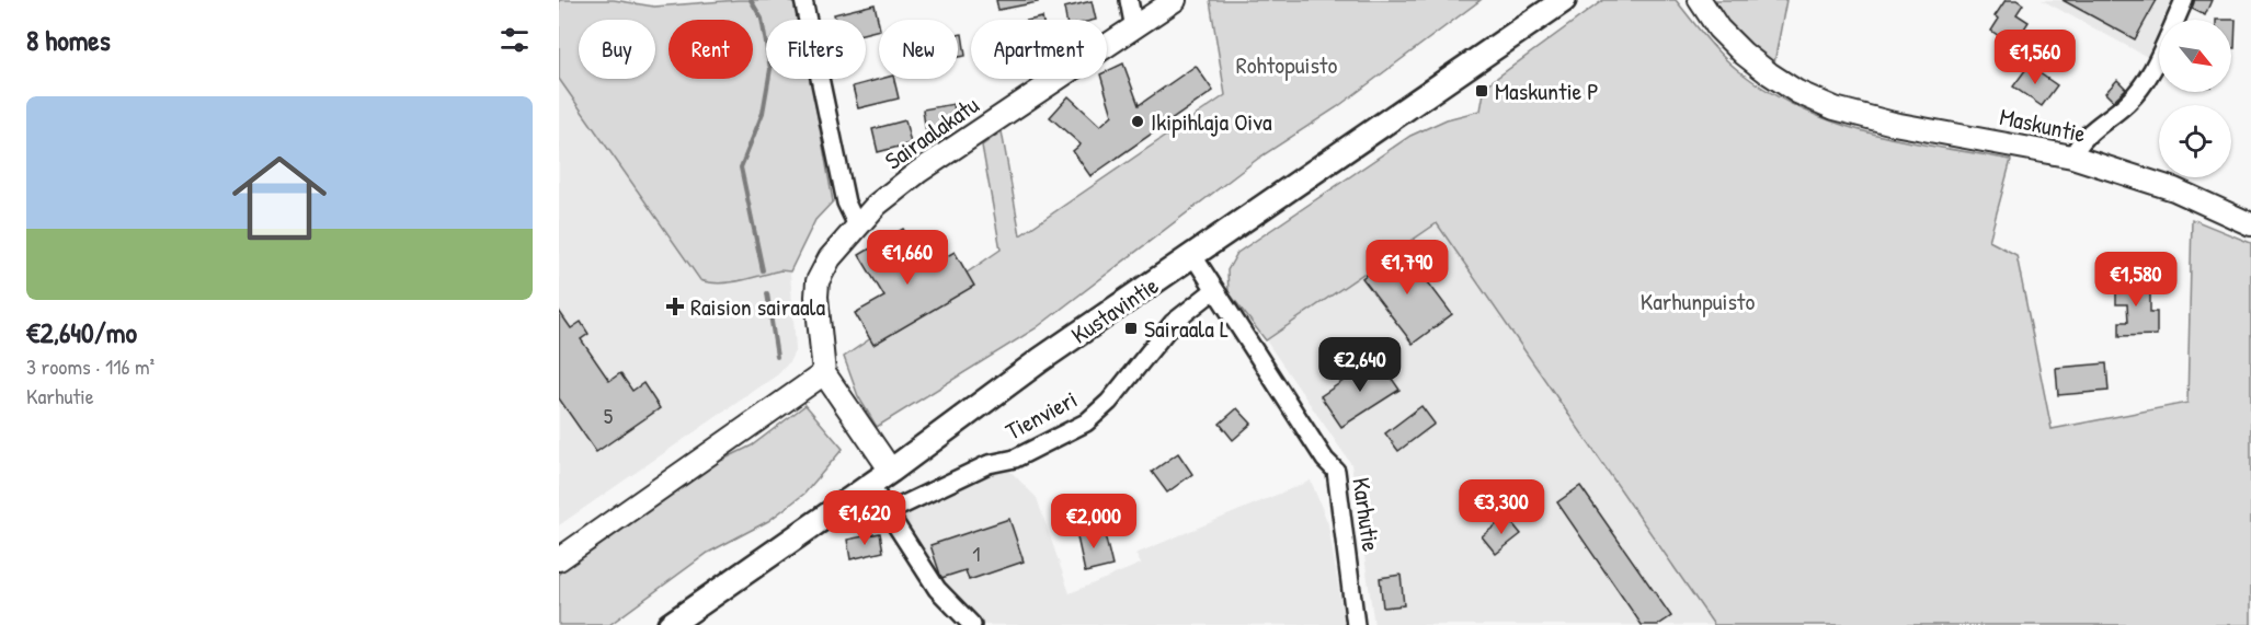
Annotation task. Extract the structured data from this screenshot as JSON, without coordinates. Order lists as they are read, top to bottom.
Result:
{
  "streets": {
    "main road": ["Kustavintie"],
    "street": [
      "Maskuntie",
      "Sairaalakatu",
      "Tienvieri",
      "Karhutie"
    ]
  },
  "crossings": [
    ["Sairaalakatu", "Kustavintie"],
    ["Kustavintie", "Karhutie"],
    ["Tienvieri", "Karhutie"]
  ],
  "parks": ["Rohtopuisto", "Karhunpuisto"],
  "places": {
    "transit": ["Maskuntie P", "Sairaala L"],
    "other": ["Ikipihlaja Oiva"],
    "health": ["Raision sairaala"]
  },
  "house_numbers": ["5", "1"],
  "north": "bottom right",
  "page": {
    "heading": "8 homes",
    "chip": [
      "Buy",
      "Rent",
      "Filters",
      "New",
      "Apartment"
    ],
    "price": [
      "€1,560",
      "€1,660",
      "€1,790",
      "€1,580",
      "€2,640",
      "€3,300",
      "€1,620",
      "€2,000"
    ],
    "list": [
      {
        "name": "€2,640/mo",
        "note": "3 rooms · 116 m² · Karhutie"
      }
    ]
  }
}
